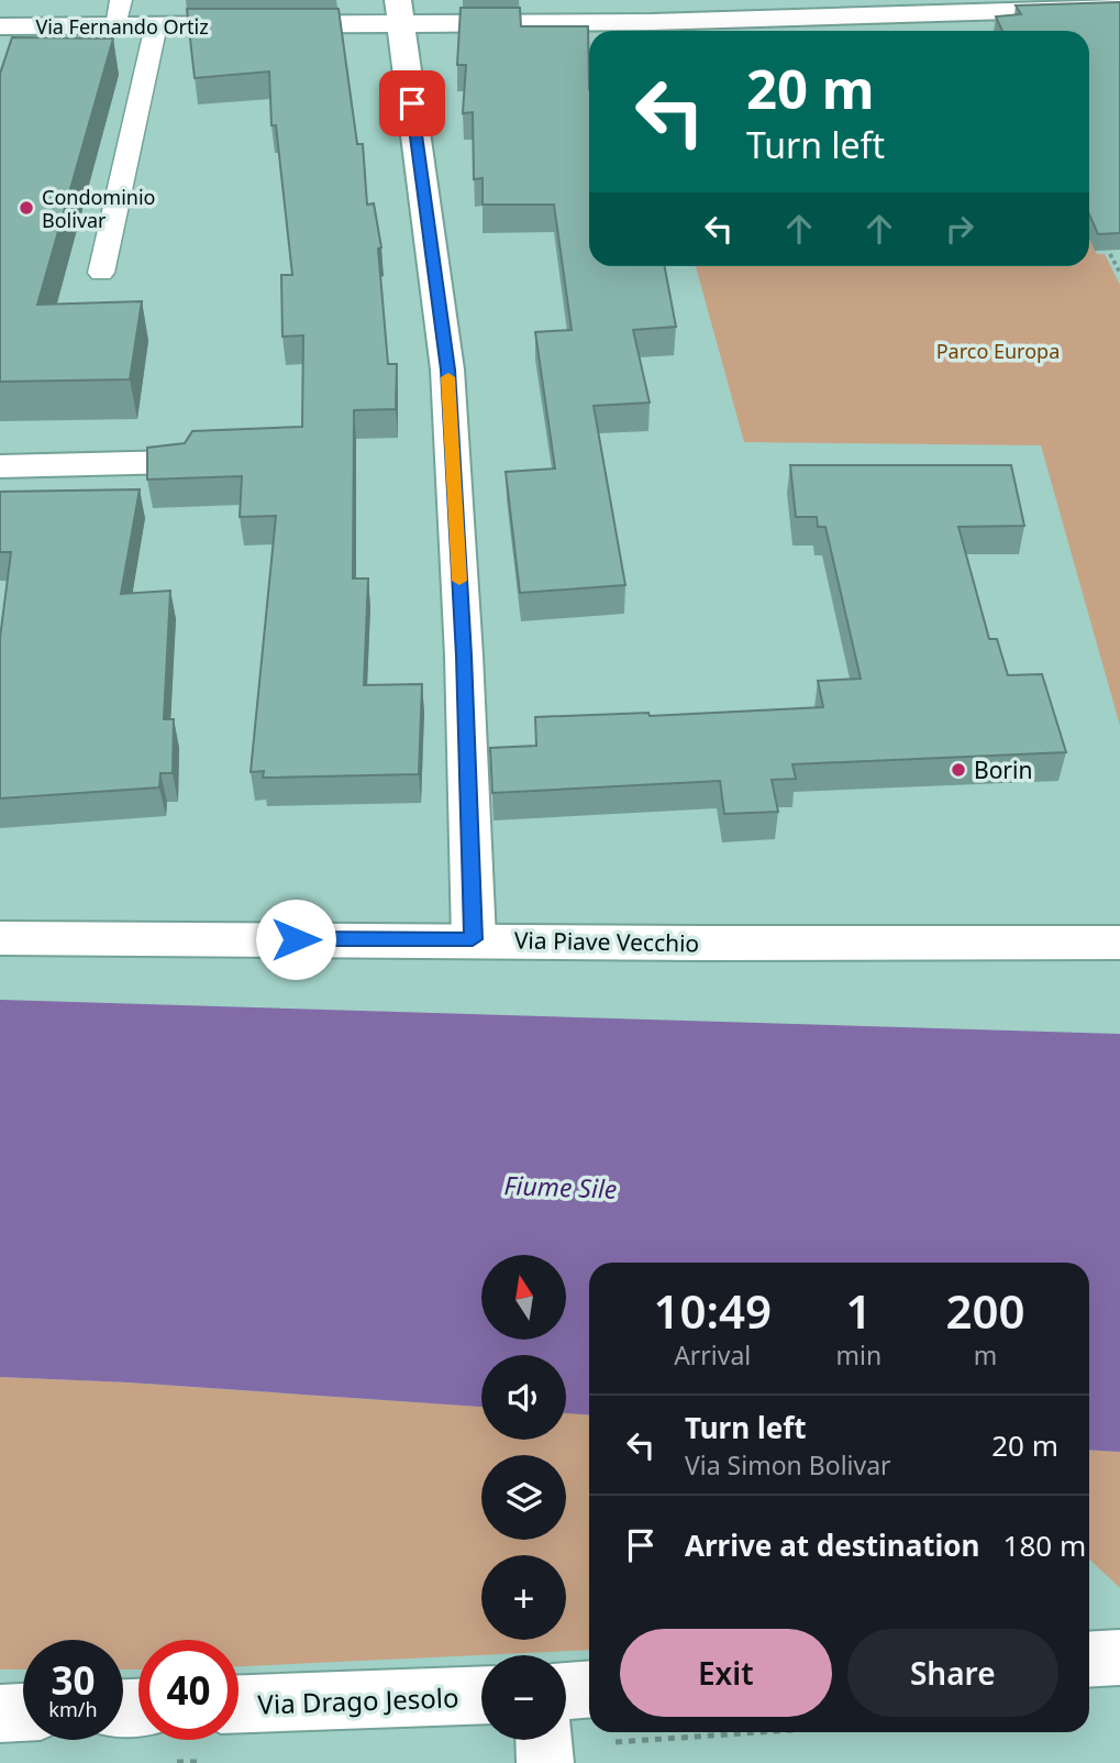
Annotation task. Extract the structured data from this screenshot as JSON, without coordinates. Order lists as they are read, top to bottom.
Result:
{
  "streets": {
    "street": ["Via Fernando Ortiz", "Via Piave Vecchio", "Via Drago Jesolo"]
  },
  "water": ["Fiume Sile"],
  "parks": ["Parco Europa"],
  "places": ["Condominio Bolivar", "Borin"],
  "north": "top",
  "page": {
    "turn": ["20 m", "Turn left"],
    "map_buttons": ["+", "−"],
    "eta": [
      "10:49",
      "Arrival",
      "1",
      "min",
      "200",
      "m"
    ],
    "list": [
      {
        "name": "Turn left",
        "note": "Via Simon Bolivar",
        "value": "20 m"
      },
      {
        "name": "Arrive at destination",
        "value": "180 m"
      }
    ],
    "buttons": ["Exit", "Share"],
    "speed": "30 km/h",
    "limit": "40"
  }
}
